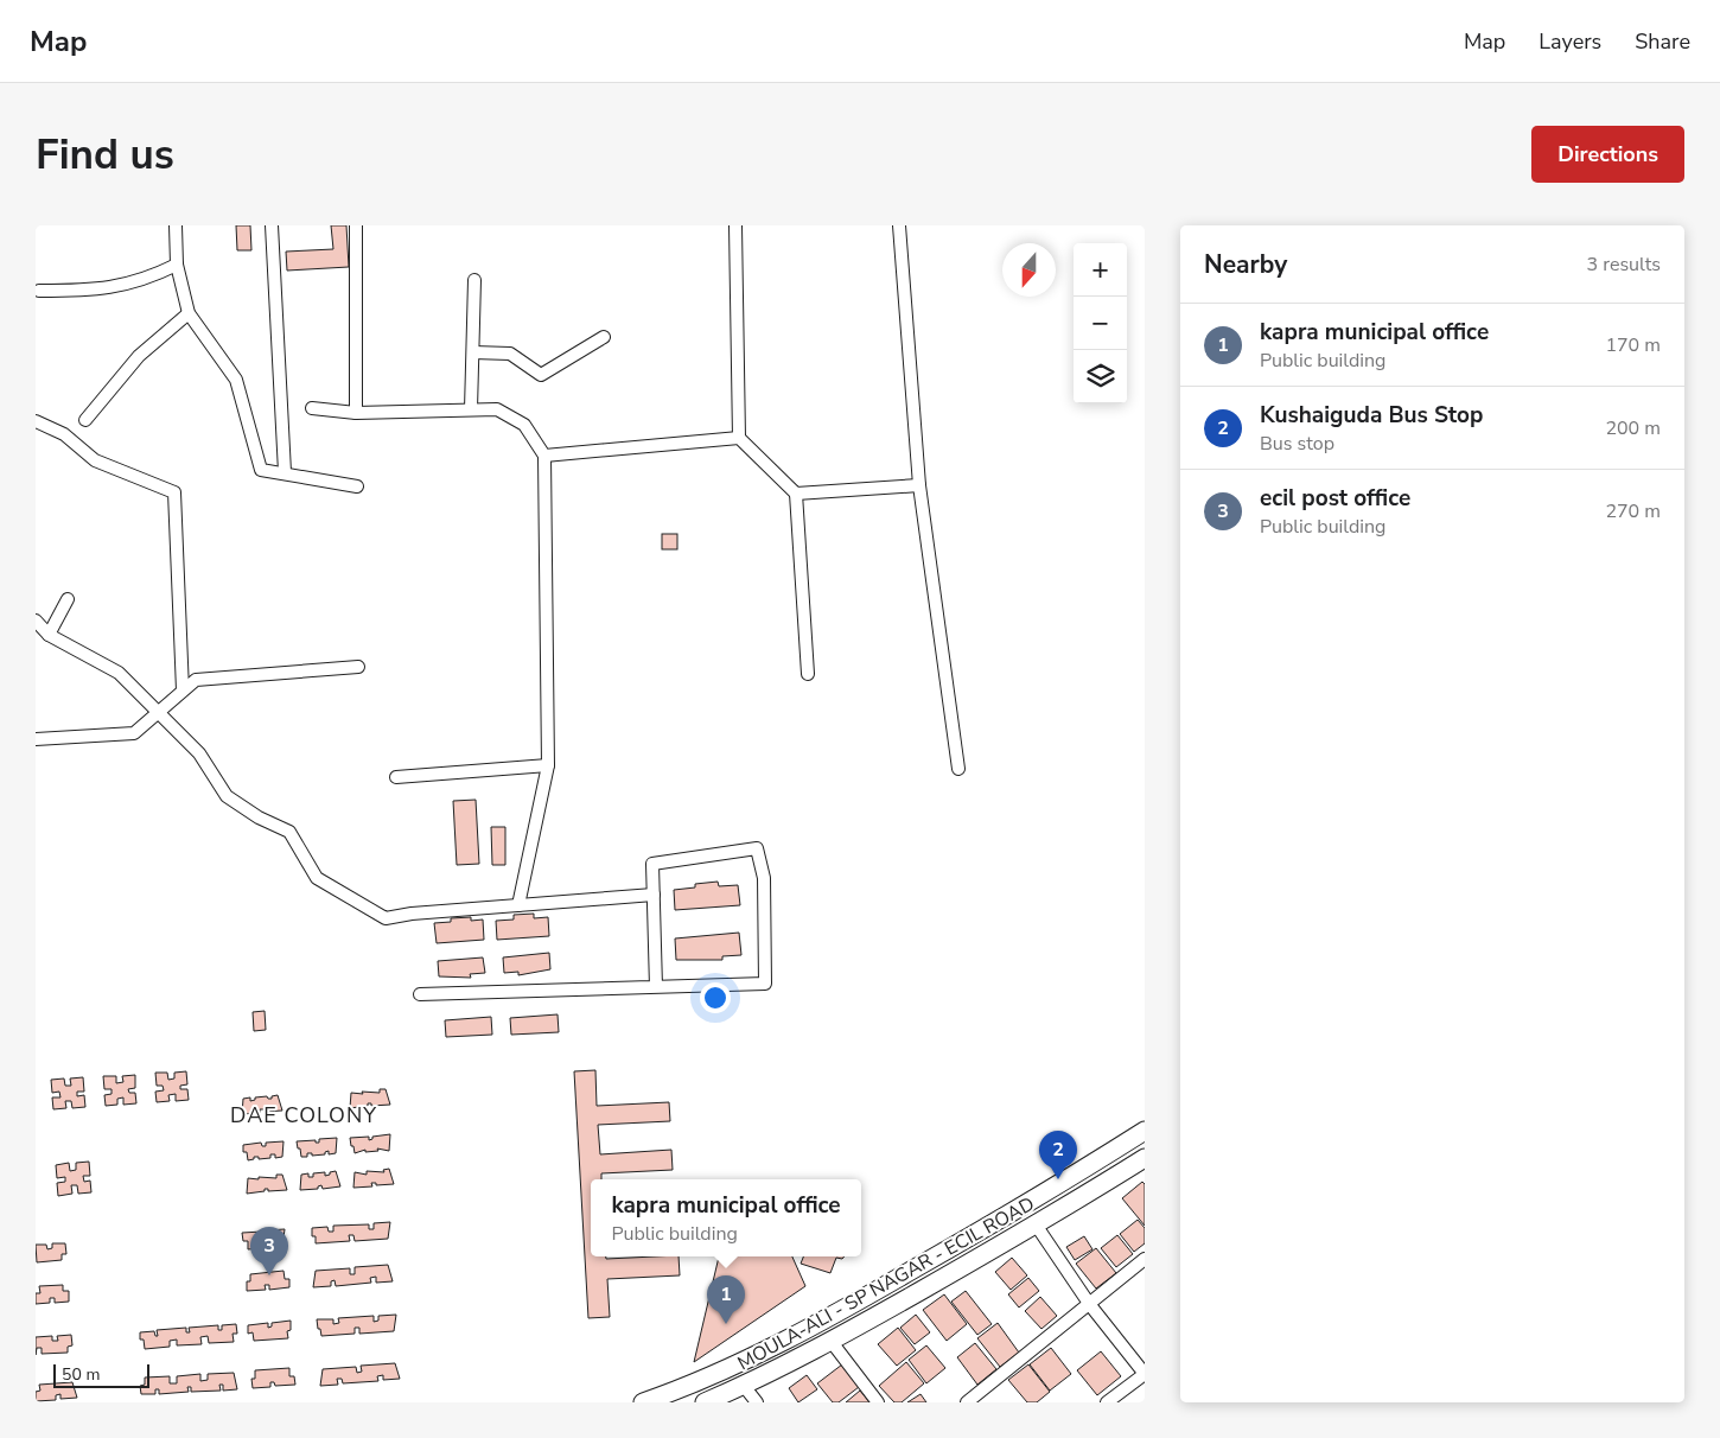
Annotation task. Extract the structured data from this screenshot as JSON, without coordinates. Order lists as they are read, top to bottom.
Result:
{
  "streets": {
    "main road": ["MOULA-ALI - SP NAGAR - ECIL ROAD"]
  },
  "districts": ["DAE COLONY"],
  "scale_bar": "50 m",
  "north": "bottom",
  "page": {
    "header": "Map",
    "nav": ["Map", "Layers", "Share"],
    "buttons": "Directions",
    "title": "Find us",
    "heading": ["Nearby", "3 results"],
    "map_buttons": ["+", "−"],
    "list": [
      {
        "mark": "1",
        "name": "kapra municipal office",
        "note": "Public building",
        "value": "170 m"
      },
      {
        "mark": "2",
        "name": "Kushaiguda Bus Stop",
        "note": "Bus stop",
        "value": "200 m"
      },
      {
        "mark": "3",
        "name": "ecil post office",
        "note": "Public building",
        "value": "270 m"
      }
    ],
    "pins": ["2", "3", "1"],
    "popup": ["kapra municipal office", "Public building"],
    "scale": "50 m"
  }
}
